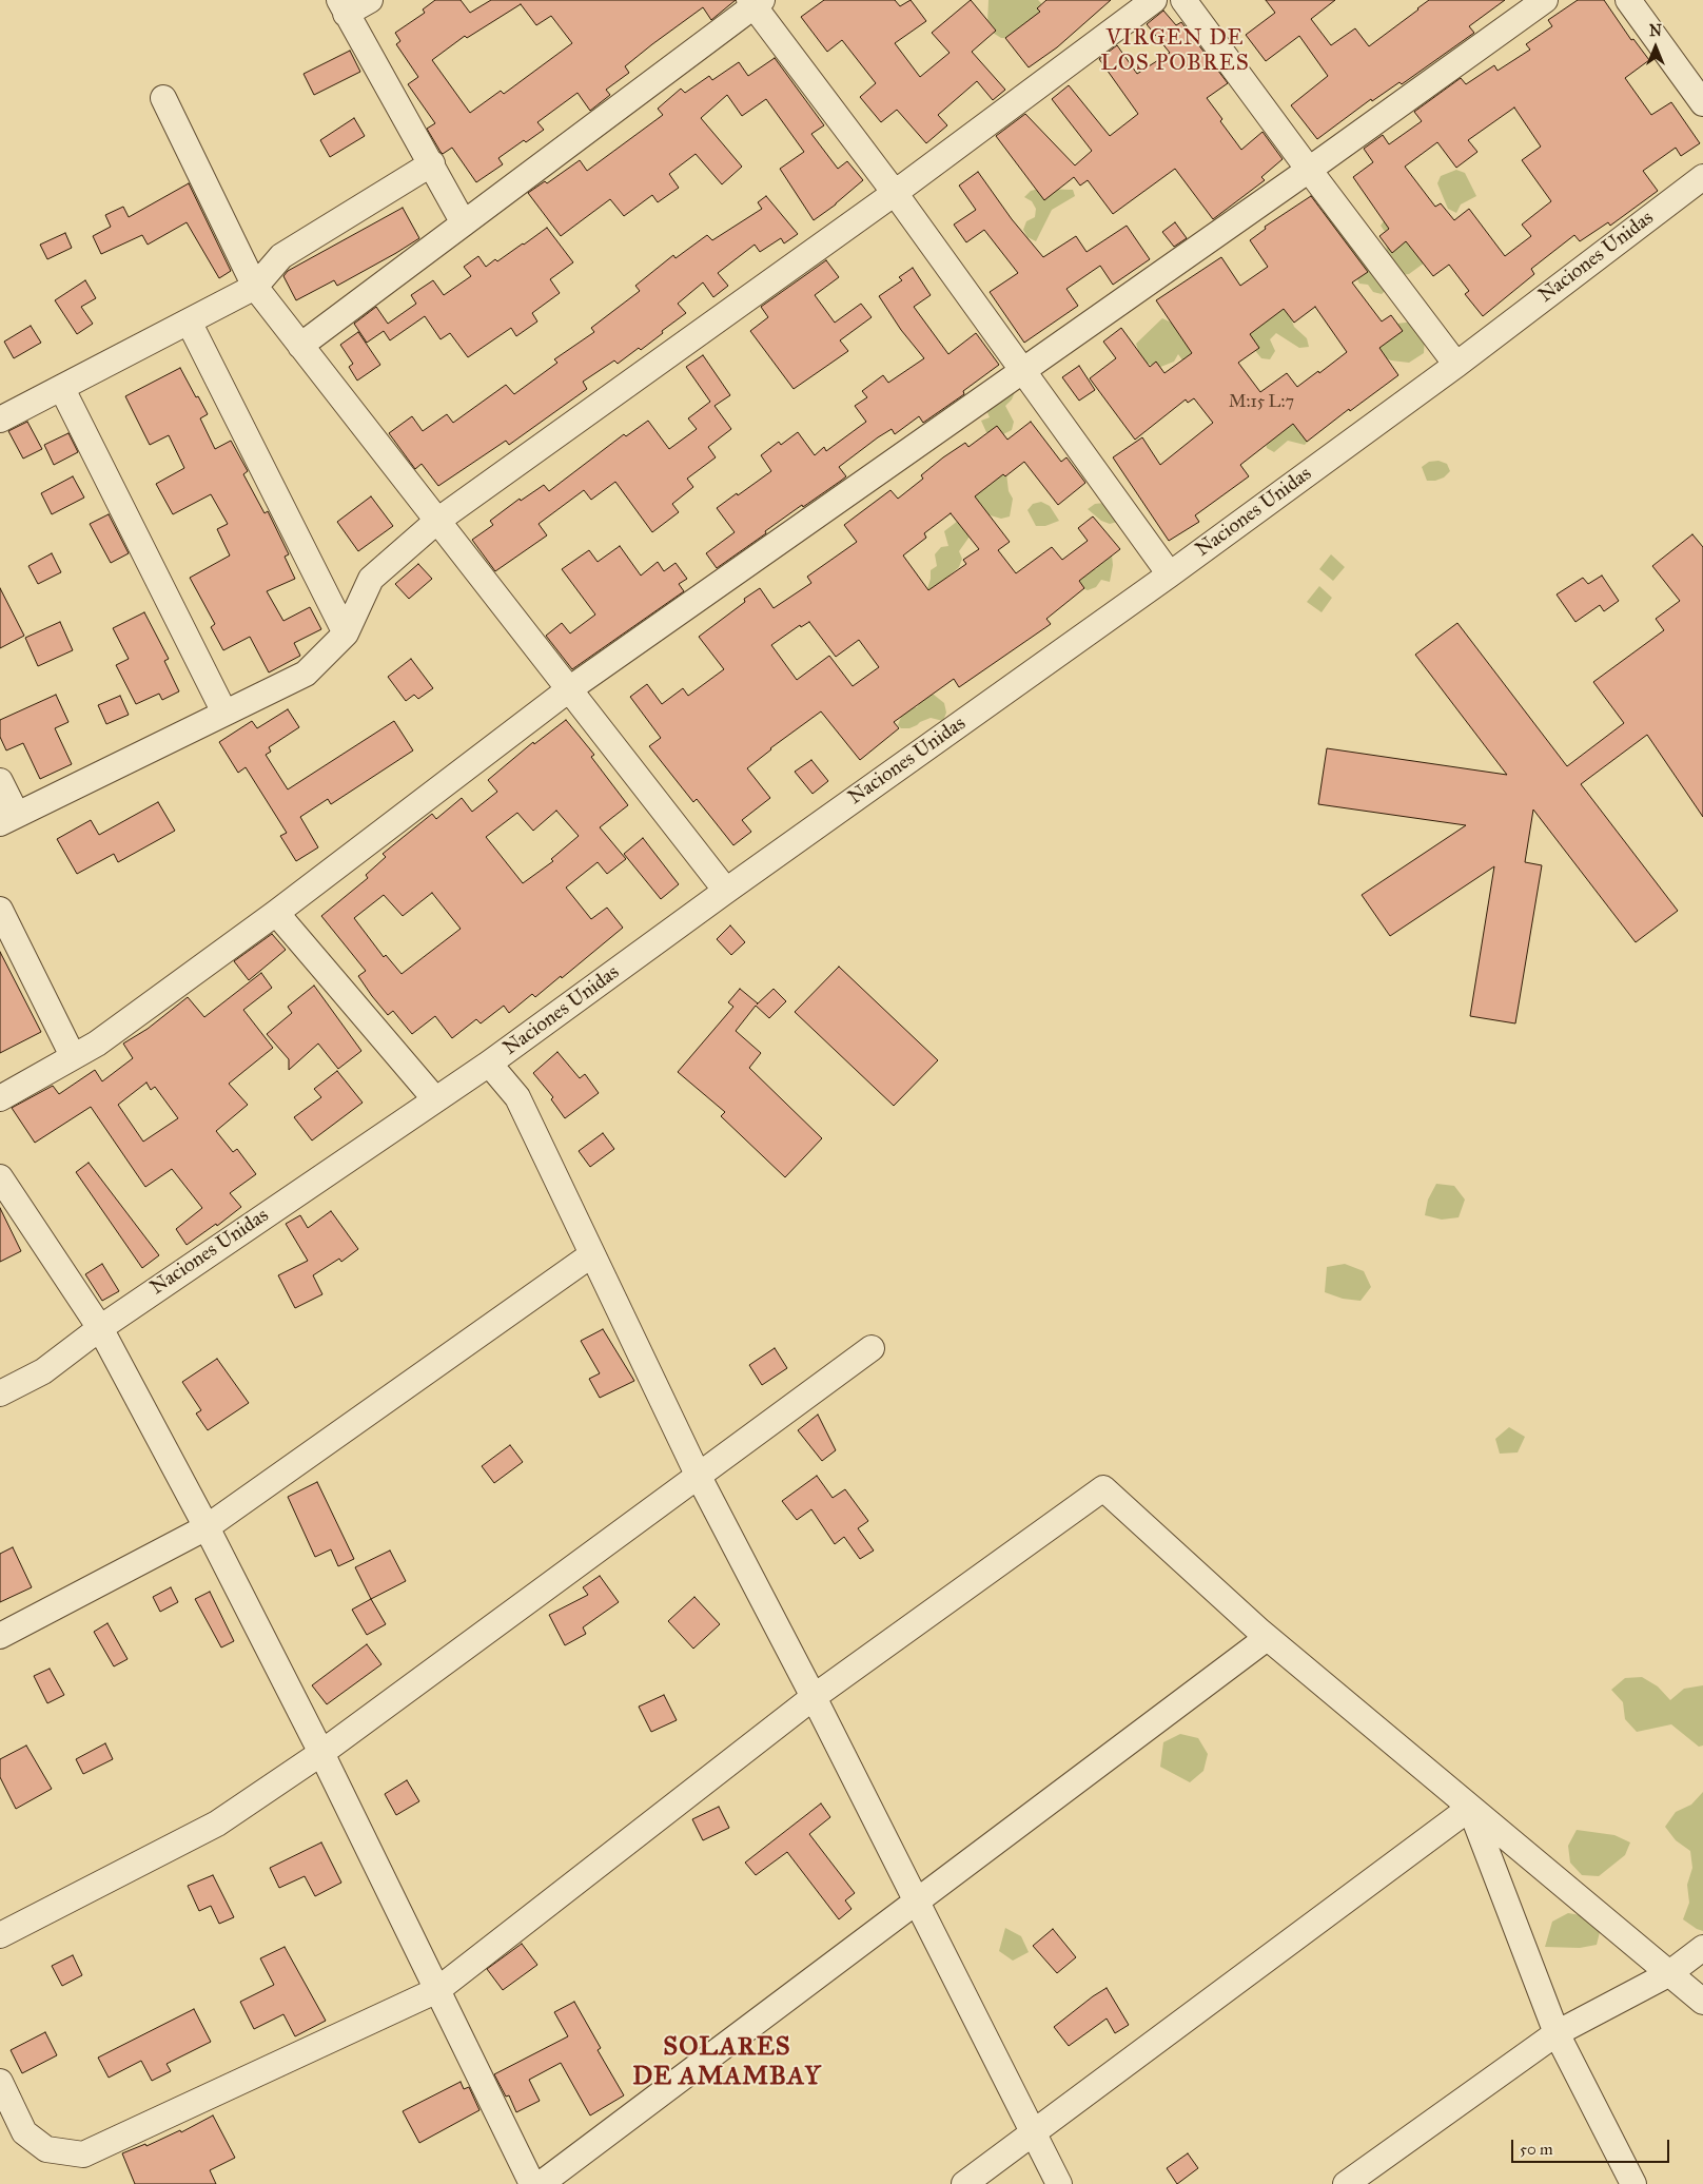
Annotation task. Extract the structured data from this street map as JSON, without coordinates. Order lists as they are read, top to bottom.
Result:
{
  "streets": {
    "street": ["Naciones Unidas"]
  },
  "districts": ["VIRGEN DE LOS POBRES", "SOLARES DE AMAMBAY"],
  "house_numbers": ["M:15 L:7"],
  "scale_bar": "50 m",
  "north": "top"
}
